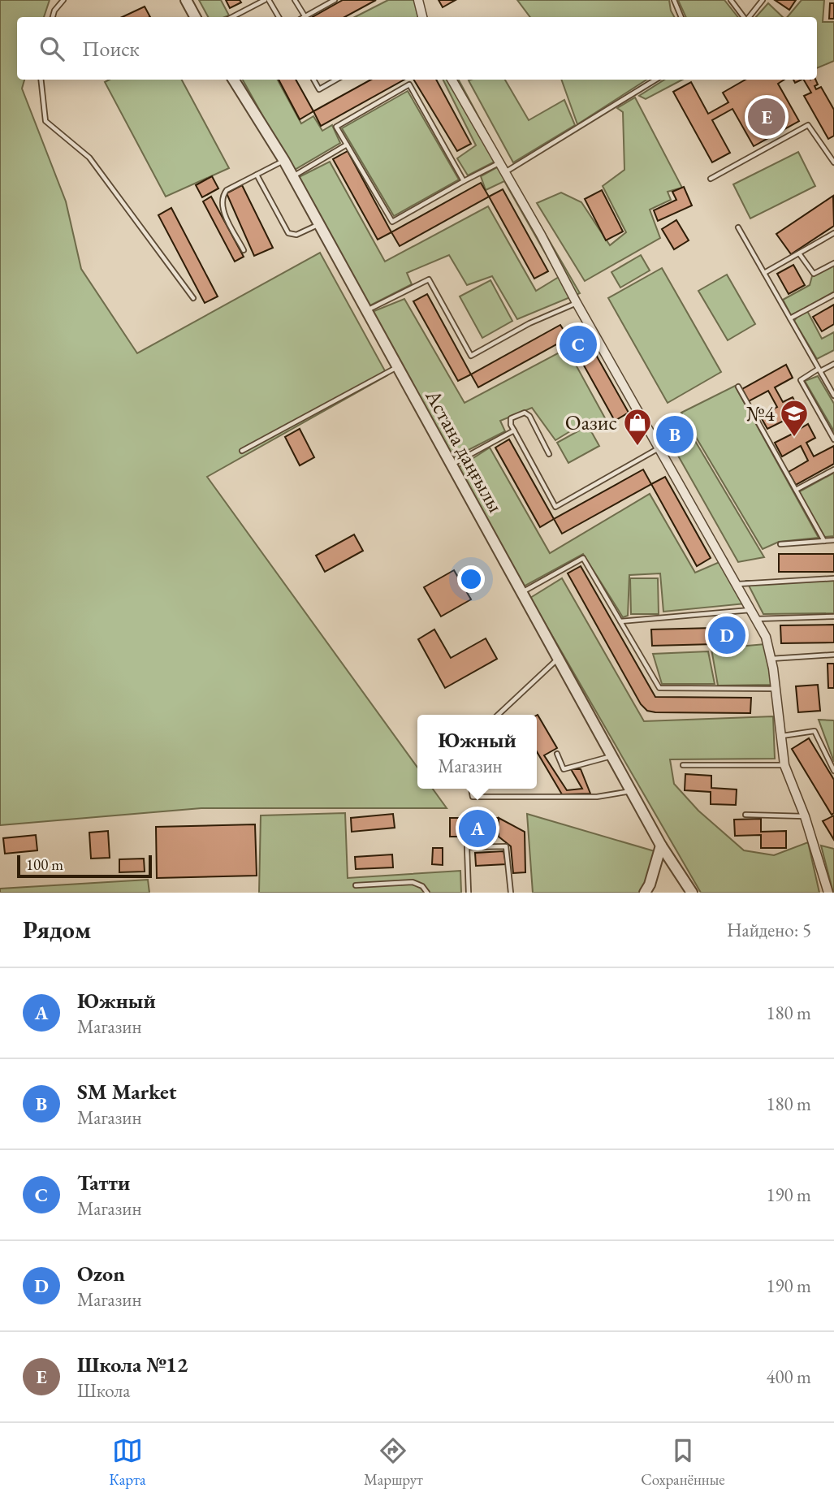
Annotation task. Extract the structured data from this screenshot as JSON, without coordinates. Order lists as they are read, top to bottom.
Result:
{
  "streets": {
    "street": ["Астана даңғылы"]
  },
  "places": {
    "school or university": ["№4"],
    "shop": ["Оазис"]
  },
  "scale_bar": "100 m",
  "page": {
    "search": "Поиск",
    "pins": [
      "E",
      "C",
      "B",
      "D",
      "A"
    ],
    "popup": ["Южный", "Магазин"],
    "scale": "100 m",
    "heading": ["Рядом", "Найдено: 5"],
    "list": [
      {
        "mark": "A",
        "name": "Южный",
        "note": "Магазин",
        "value": "180 m"
      },
      {
        "mark": "B",
        "name": "SM Market",
        "note": "Магазин",
        "value": "180 m"
      },
      {
        "mark": "C",
        "name": "Татти",
        "note": "Магазин",
        "value": "190 m"
      },
      {
        "mark": "D",
        "name": "Ozon",
        "note": "Магазин",
        "value": "190 m"
      },
      {
        "mark": "E",
        "name": "Школа №12",
        "note": "Школа",
        "value": "400 m"
      }
    ],
    "nav": ["Карта", "Маршрут", "Сохранённые"]
  }
}
